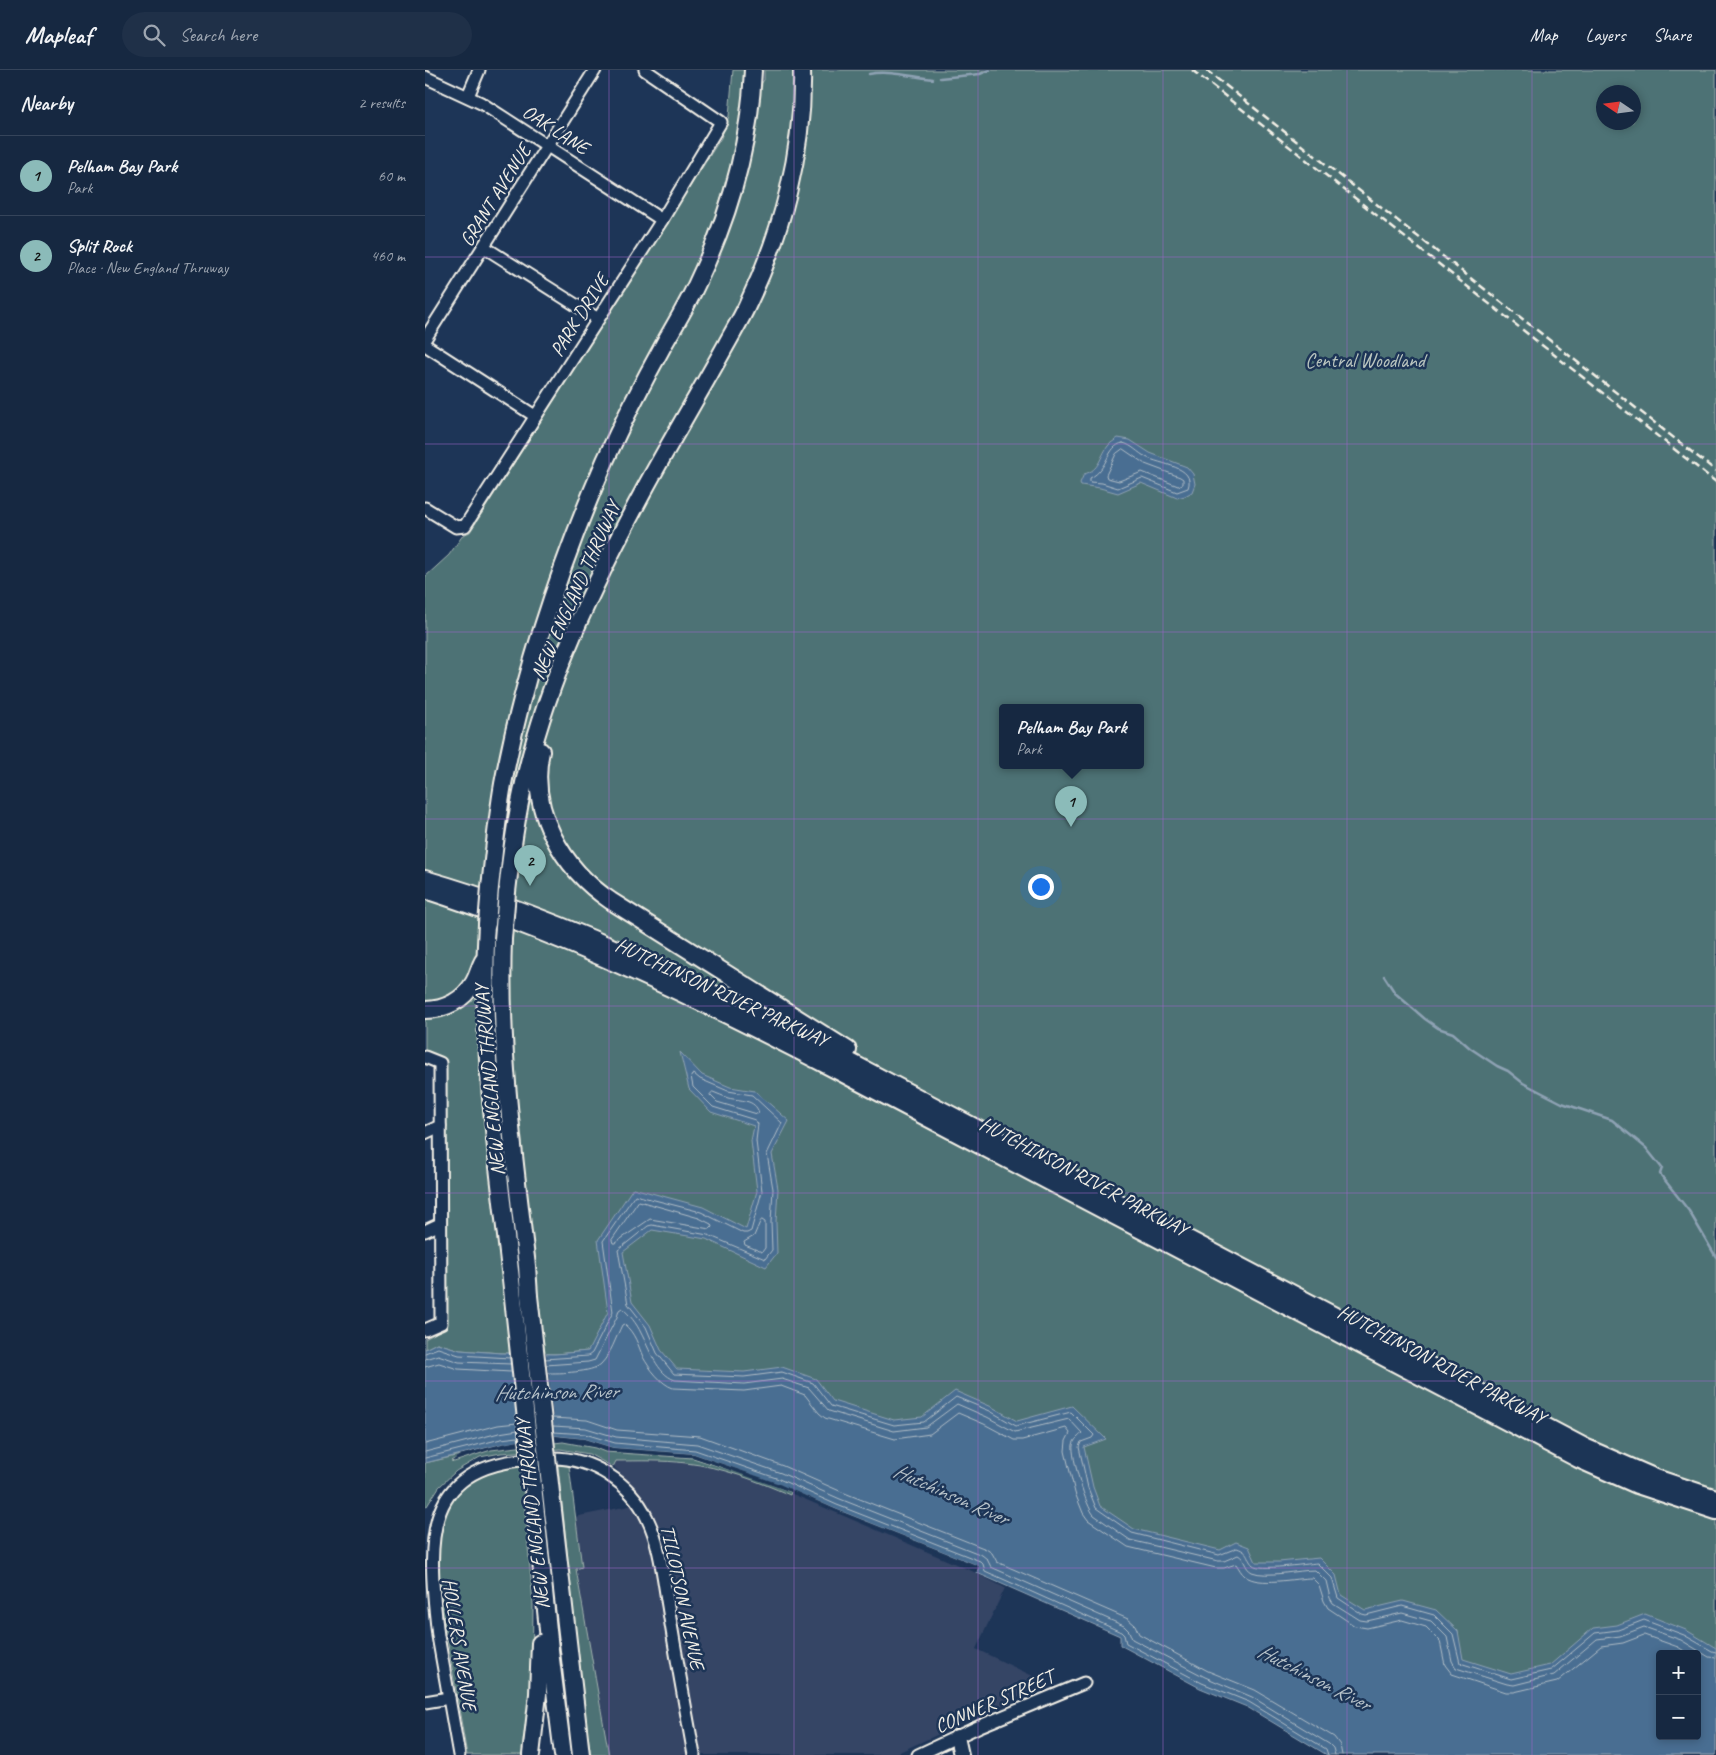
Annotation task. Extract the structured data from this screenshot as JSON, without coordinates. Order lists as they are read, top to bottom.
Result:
{
  "streets": {
    "highway": ["NEW ENGLAND THRUWAY", "HUTCHINSON RIVER PARKWAY"],
    "street": [
      "OAK LANE",
      "GRANT AVENUE",
      "PARK DRIVE",
      "TILLOTSON AVENUE",
      "HOLLERS AVENUE",
      "CONNER STREET"
    ]
  },
  "crossings": [
    ["OAK LANE", "GRANT AVENUE"],
    ["OAK LANE", "PARK DRIVE"],
    ["NEW ENGLAND THRUWAY", "HUTCHINSON RIVER PARKWAY"],
    ["TILLOTSON AVENUE", "HOLLERS AVENUE"]
  ],
  "water": ["Hutchinson River"],
  "parks": ["Central Woodland"],
  "north": "left",
  "page": {
    "header": "Mapleaf",
    "search": "Search here",
    "nav": ["Map", "Layers", "Share"],
    "heading": ["Nearby", "2 results"],
    "list": [
      {
        "mark": "1",
        "name": "Pelham Bay Park",
        "note": "Park",
        "value": "60 m"
      },
      {
        "mark": "2",
        "name": "Split Rock",
        "note": "Place · New England Thruway",
        "value": "460 m"
      }
    ],
    "popup": ["Pelham Bay Park", "Park"],
    "pins": ["1", "2"],
    "map_buttons": ["+", "−"]
  }
}
